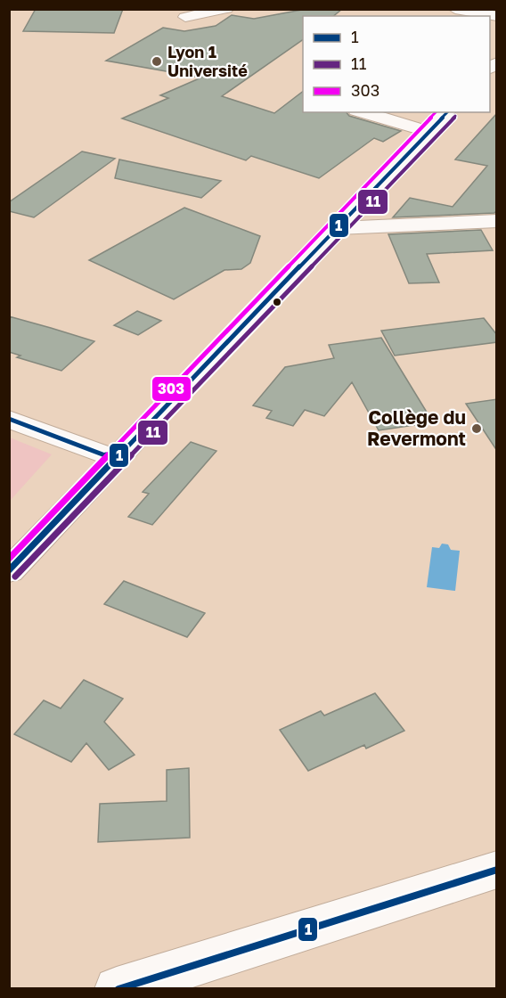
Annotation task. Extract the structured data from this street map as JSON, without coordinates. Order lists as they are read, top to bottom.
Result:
{
  "places": ["Lyon 1 Université", "Collège du Revermont"],
  "lines": ["transit line 1", "transit line 303", "transit line 11"],
  "legend": ["1", "11", "303"]
}
